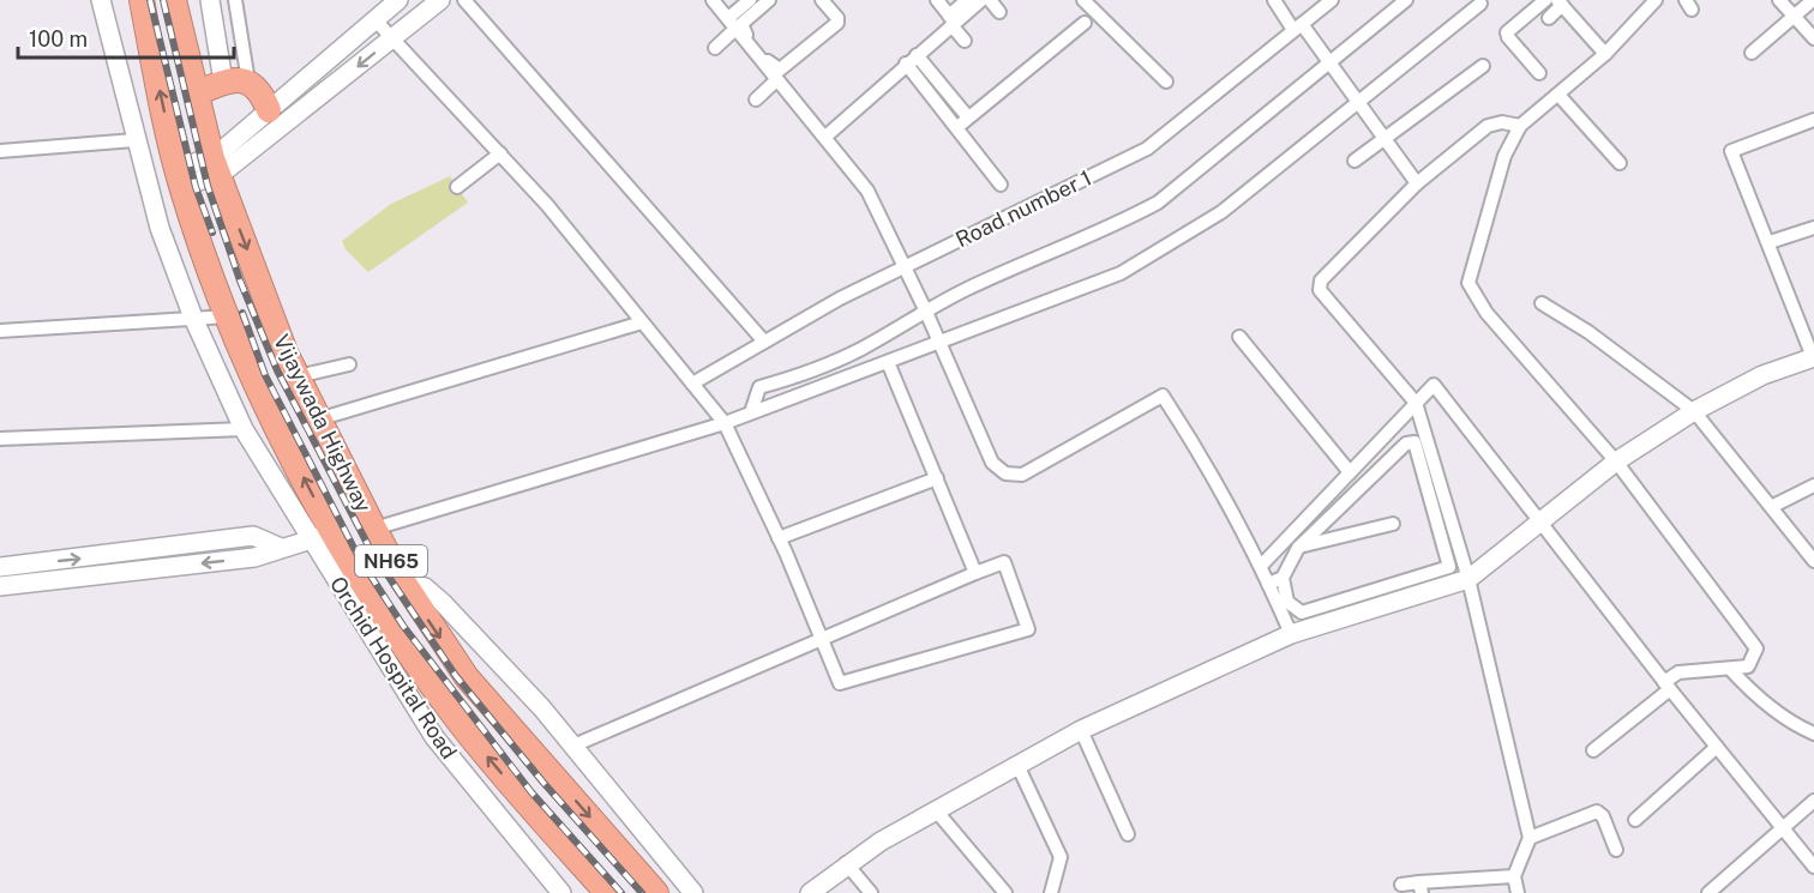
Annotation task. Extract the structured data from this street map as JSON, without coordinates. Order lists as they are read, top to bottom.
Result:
{
  "streets": {
    "highway": ["Vijaywada Highway", "NH65"],
    "street": ["Road number 1", "Orchid Hospital Road"]
  },
  "crossings": [
    ["Vijaywada Highway", "Orchid Hospital Road"]
  ],
  "scale_bar": "100 m"
}
